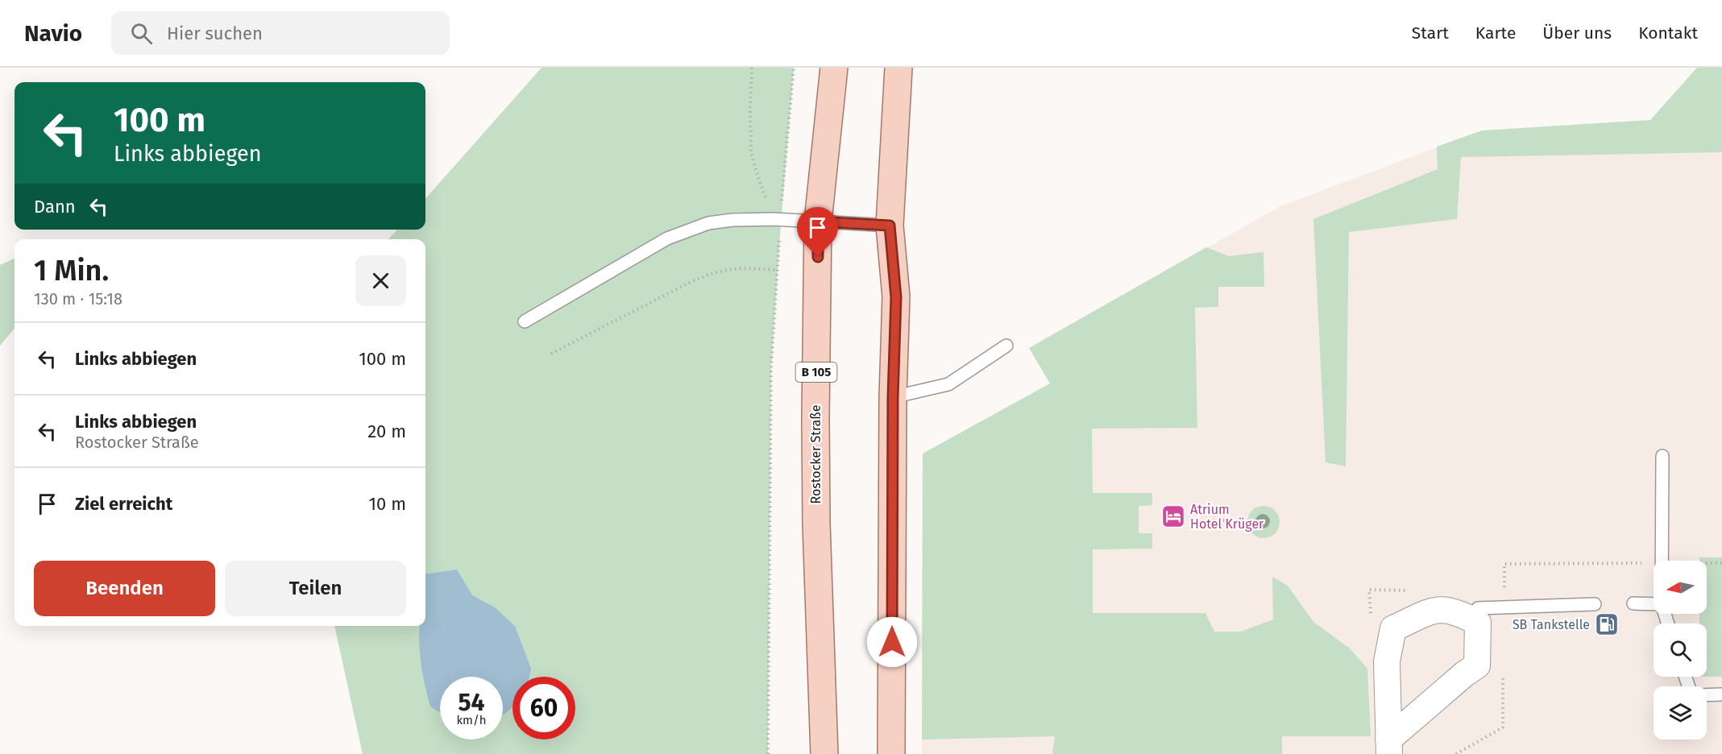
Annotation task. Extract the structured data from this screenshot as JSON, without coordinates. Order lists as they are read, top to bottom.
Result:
{
  "streets": {
    "main road": ["B 105", "Rostocker Straße"]
  },
  "places": {
    "hotel": ["Atrium Hotel Krüger"],
    "fuel station": ["SB Tankstelle"]
  },
  "north": "left",
  "page": {
    "header": "Navio",
    "search": "Hier suchen",
    "nav": [
      "Start",
      "Karte",
      "Über uns",
      "Kontakt"
    ],
    "turn": ["100 m", "Links abbiegen"],
    "then": "Dann",
    "heading": ["1 Min.", "130 m · 15:18"],
    "list": [
      {
        "name": "Links abbiegen",
        "value": "100 m"
      },
      {
        "name": "Links abbiegen",
        "note": "Rostocker Straße",
        "value": "20 m"
      },
      {
        "name": "Ziel erreicht",
        "value": "10 m"
      }
    ],
    "buttons": ["Beenden", "Teilen"],
    "speed": "54 km/h",
    "limit": "60"
  }
}
